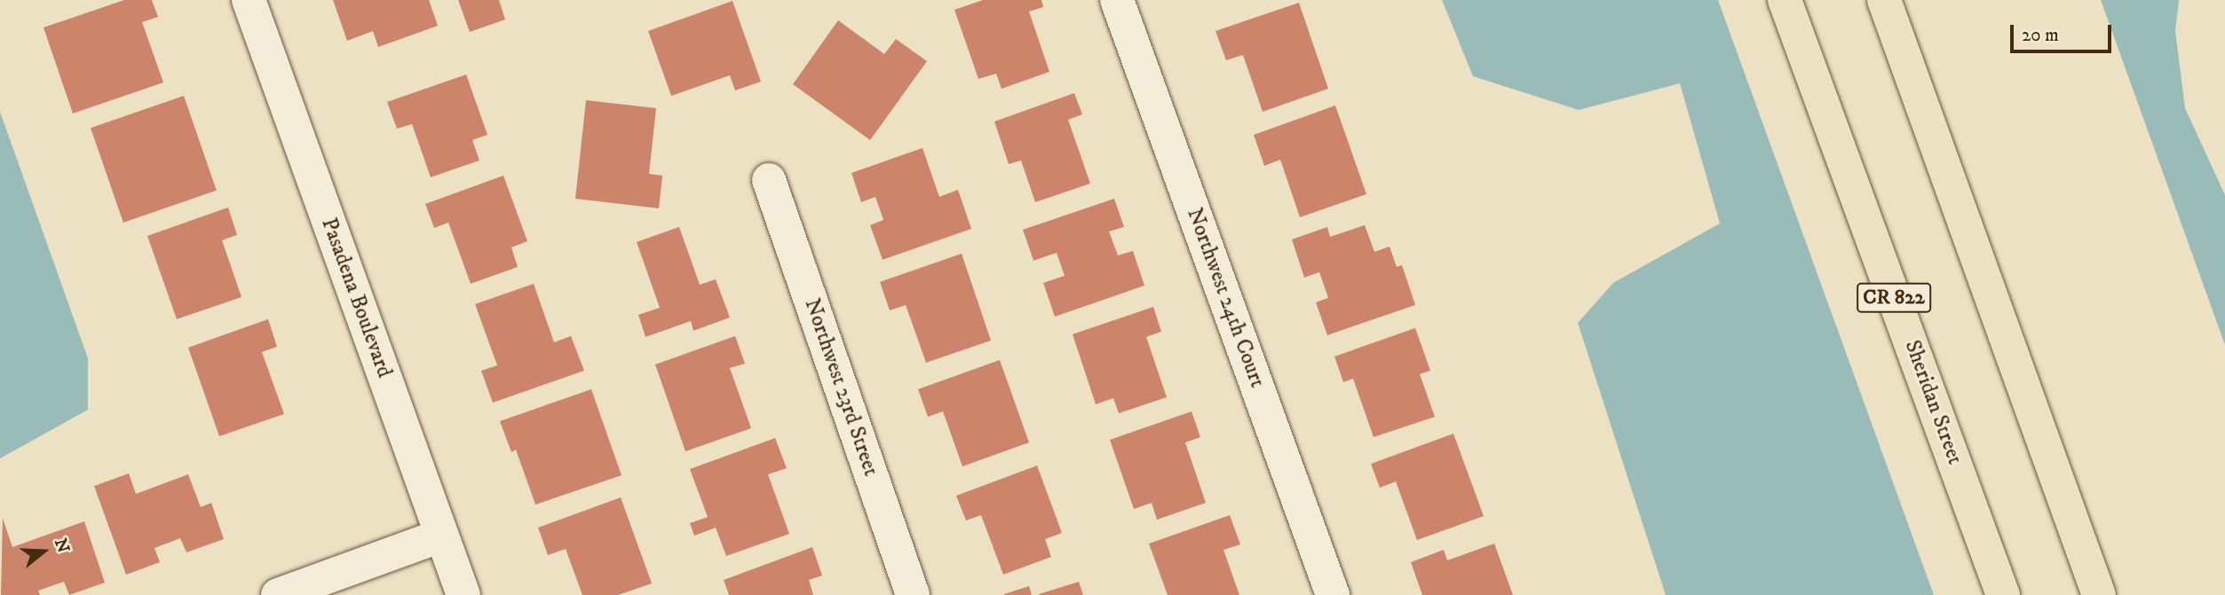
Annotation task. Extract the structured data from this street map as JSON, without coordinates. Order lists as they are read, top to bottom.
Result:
{
  "streets": {
    "main road": ["CR 822", "Sheridan Street"],
    "street": ["Pasadena Boulevard", "Northwest 24th Court", "Northwest 23rd Street"]
  },
  "scale_bar": "20 m",
  "north": "right"
}
